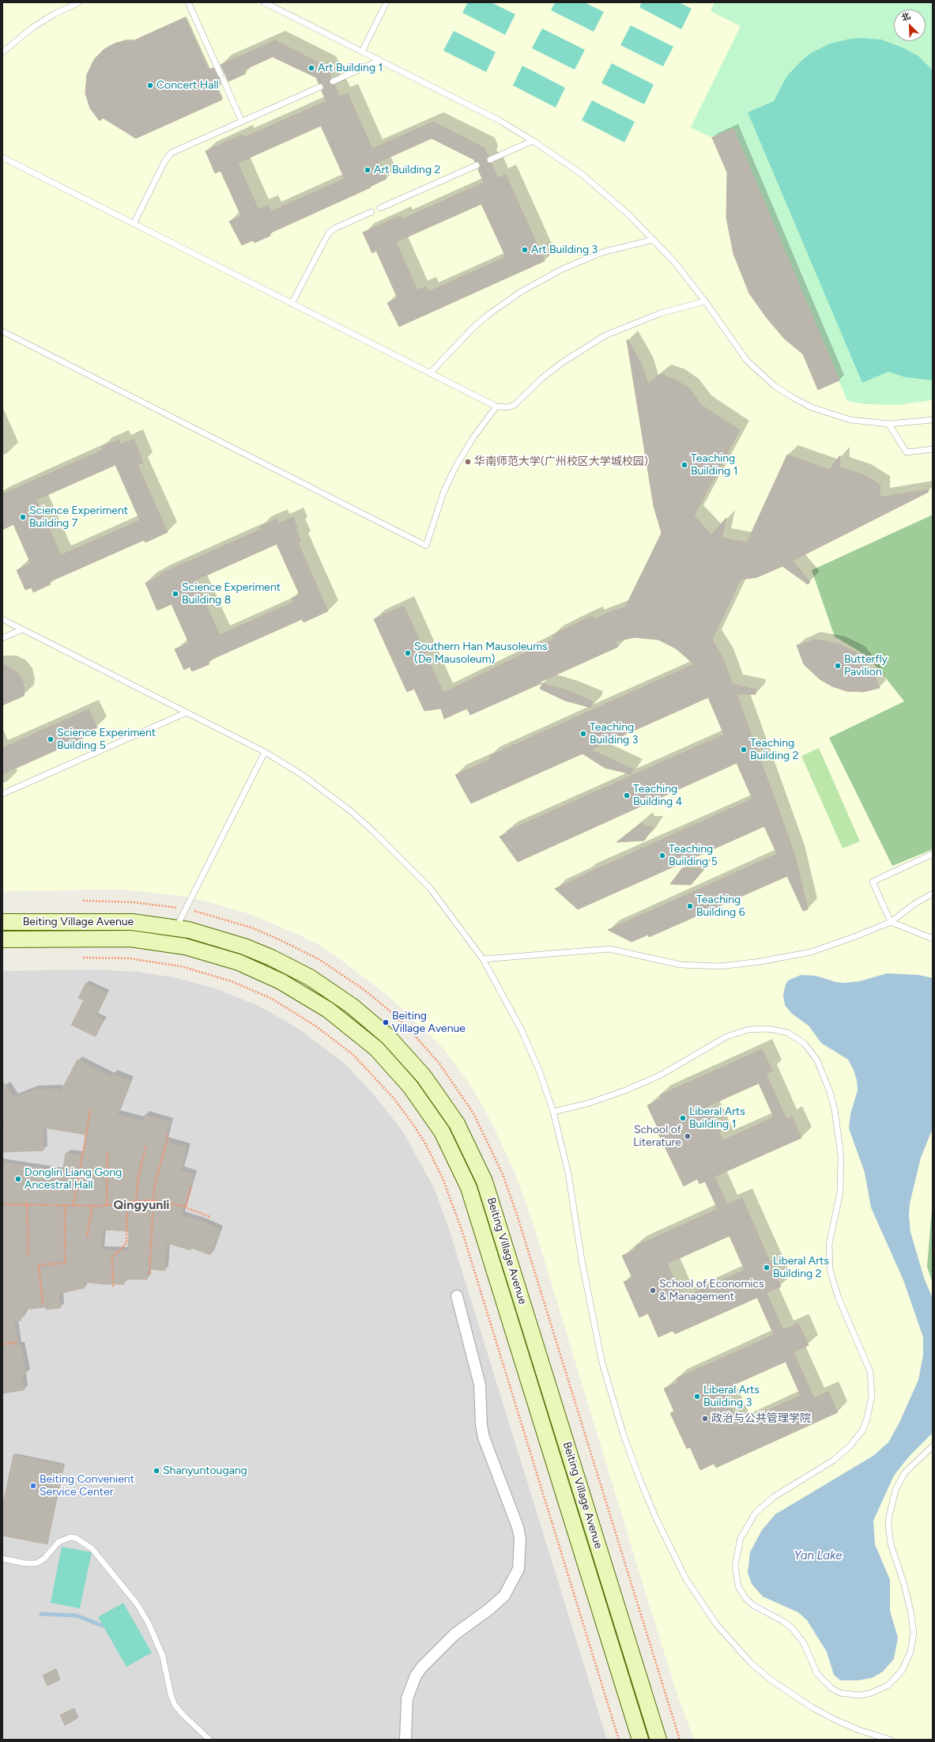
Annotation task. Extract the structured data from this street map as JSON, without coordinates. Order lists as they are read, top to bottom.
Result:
{
  "streets": {
    "main road": ["Beiting Village Avenue"]
  },
  "districts": ["Qingyunli"],
  "water": ["Yan Lake"],
  "places": [
    "Art Building 1",
    "Concert Hall",
    "Art Building 2",
    "Art Building 3",
    "华南师范大学(广州校区大学城校园)",
    "Teaching Building 1",
    "Science Experiment Building 7",
    "Science Experiment Building 8",
    "Southern Han Mausoleums (De Mausoleum)",
    "Butterfly Pavilion",
    "Teaching Building 3",
    "Science Experiment Building 5",
    "Teaching Building 2",
    "Teaching Building 4",
    "Teaching Building 5",
    "Teaching Building 6",
    "Beiting Village Avenue",
    "Liberal Arts Building 1",
    "School of Literature",
    "Donglin Liang Gong Ancestral Hall",
    "Liberal Arts Building 2",
    "School of Economics & Management",
    "Liberal Arts Building 3",
    "政治与公共管理学院",
    "Shanyuntougang",
    "Beiting Convenient Service Center"
  ],
  "north": "top left"
}
